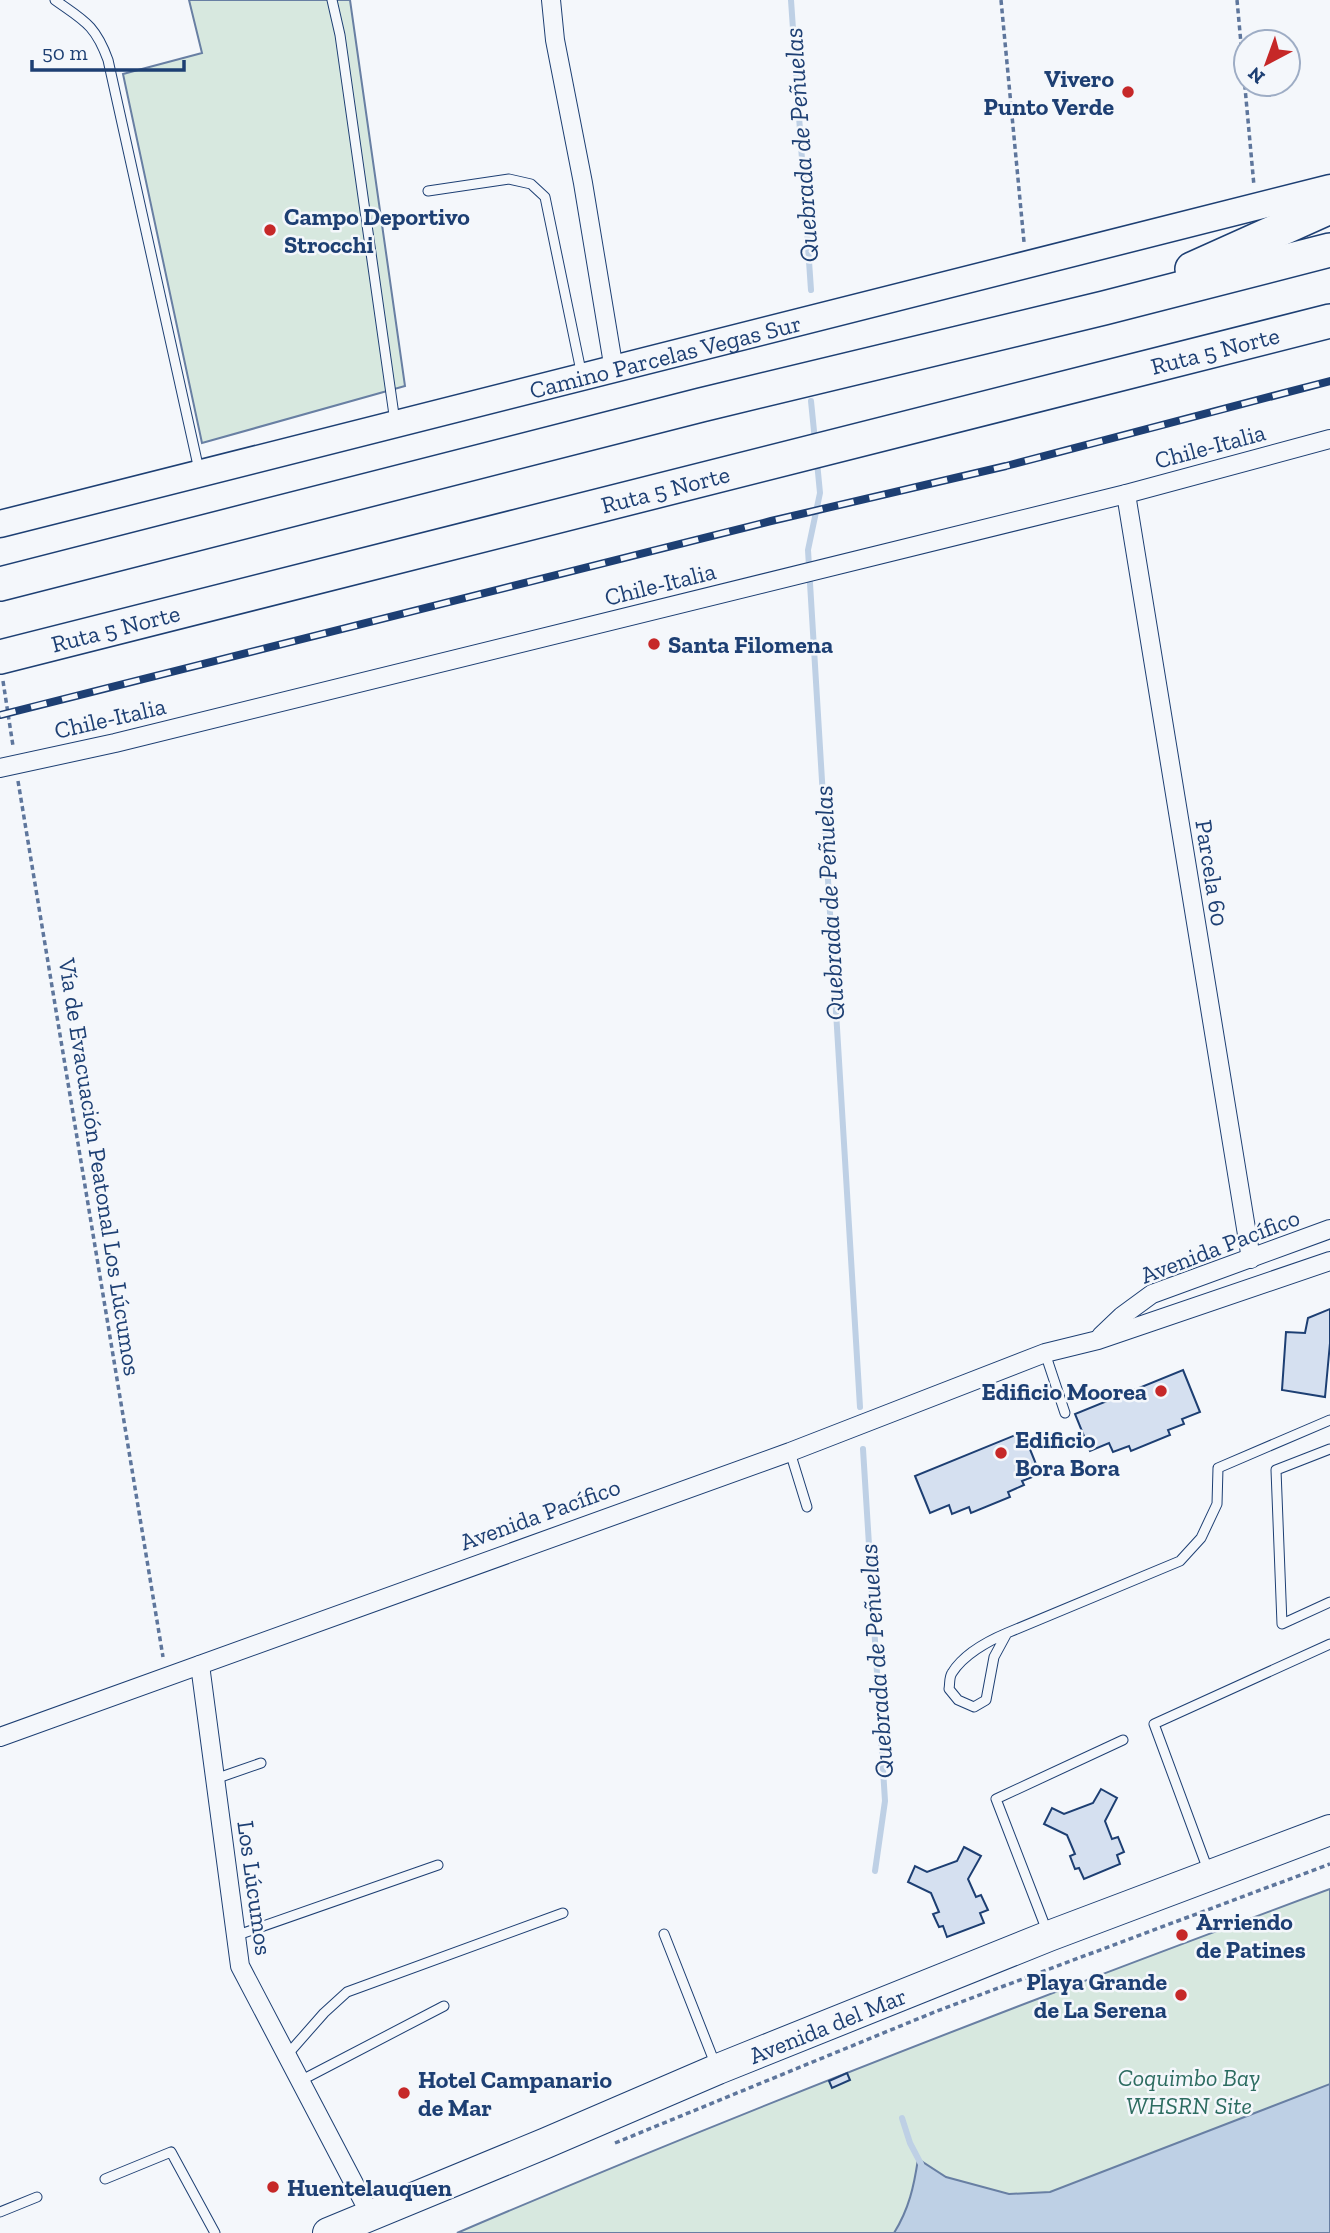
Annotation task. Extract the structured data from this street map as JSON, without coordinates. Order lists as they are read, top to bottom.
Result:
{
  "streets": {
    "highway": ["Ruta 5 Norte"],
    "main road": ["Avenida del Mar"],
    "street": [
      "Camino Parcelas Vegas Sur",
      "Chile-Italia",
      "Parcela 60",
      "Avenida Pacífico",
      "Los Lúcumos"
    ],
    "path": ["Vía de Evacuación Peatonal Los Lúcumos"]
  },
  "crossings": [
    ["Ruta 5 Norte", "Vía de Evacuación Peatonal Los Lúcumos"],
    ["Chile-Italia", "Parcela 60"],
    ["Chile-Italia", "Vía de Evacuación Peatonal Los Lúcumos"],
    ["Parcela 60", "Avenida Pacífico"],
    ["Vía de Evacuación Peatonal Los Lúcumos", "Avenida Pacífico"],
    ["Avenida Pacífico", "Los Lúcumos"],
    ["Los Lúcumos", "Avenida del Mar"]
  ],
  "water": ["Quebrada de Peñuelas"],
  "parks": ["Coquimbo Bay WHSRN Site"],
  "places": [
    "Vivero Punto Verde",
    "Campo Deportivo Strocchi",
    "Santa Filomena",
    "Edificio Moorea",
    "Edificio Bora Bora",
    "Arriendo de Patines",
    "Playa Grande de La Serena",
    "Hotel Campanario de Mar",
    "Huentelauquen"
  ],
  "scale_bar": "50 m",
  "north": "bottom left"
}
